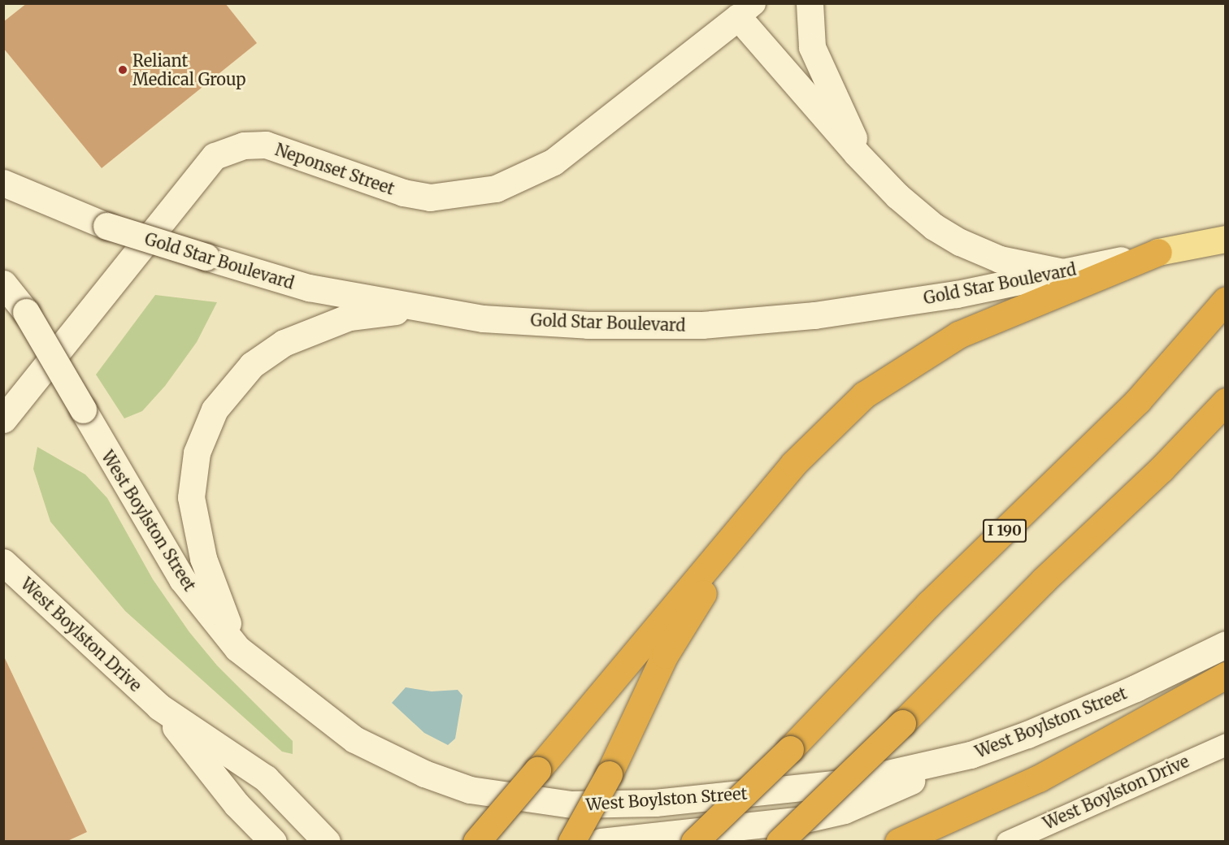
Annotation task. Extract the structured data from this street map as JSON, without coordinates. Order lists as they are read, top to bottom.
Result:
{
  "streets": {
    "highway": ["I 190"],
    "main road": [
      "Neponset Street",
      "Gold Star Boulevard",
      "West Boylston Street",
      "West Boylston Drive"
    ]
  },
  "places": ["Reliant Medical Group"]
}
